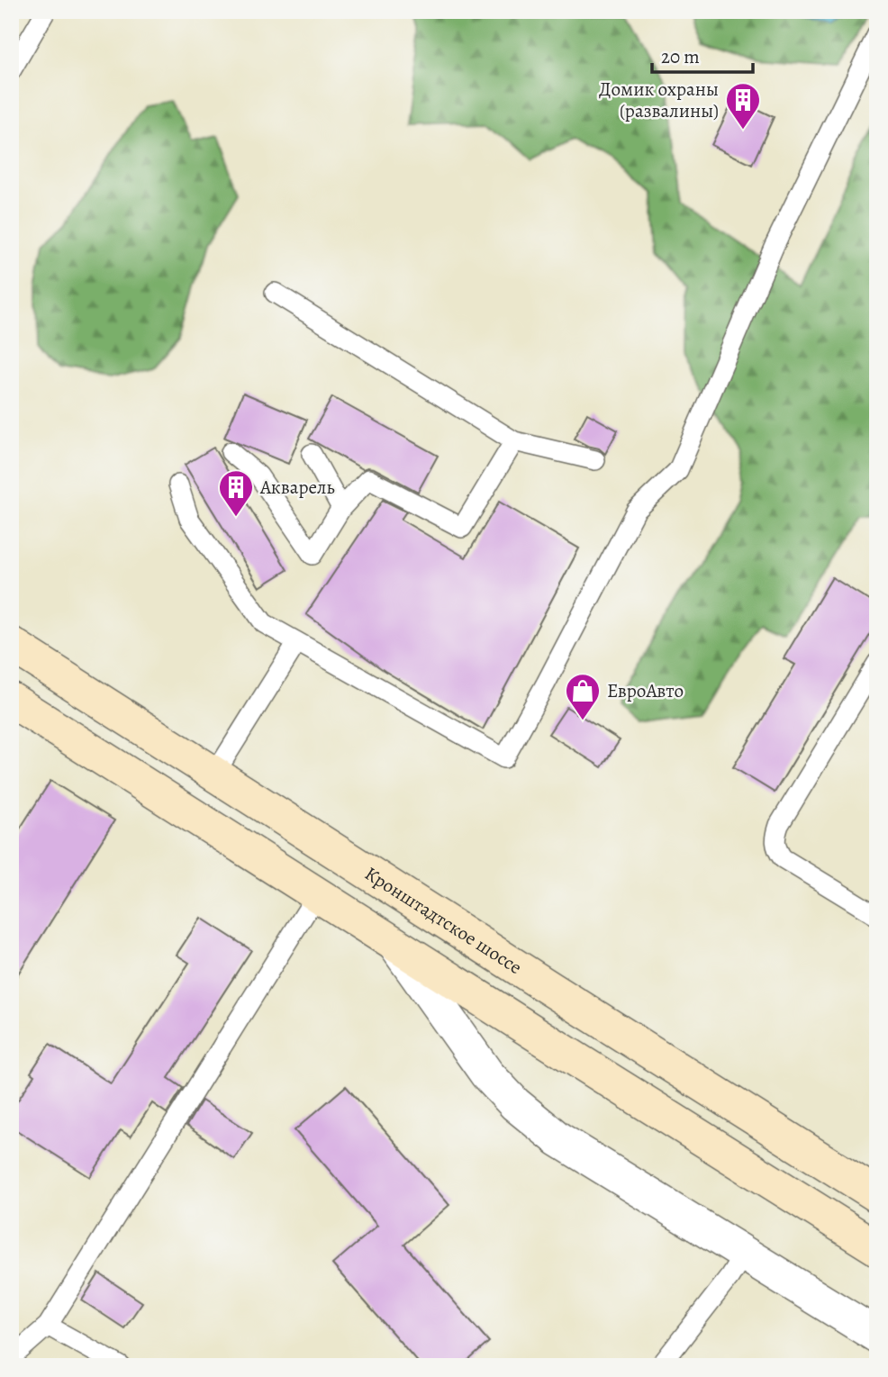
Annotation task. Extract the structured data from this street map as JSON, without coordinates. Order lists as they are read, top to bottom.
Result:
{
  "streets": {
    "main road": ["Кронштадтское шоссе"]
  },
  "places": {
    "building": ["Домик охраны (развалины)", "Акварель"],
    "shop": ["ЕвроАвто"]
  },
  "scale_bar": "20 m"
}
